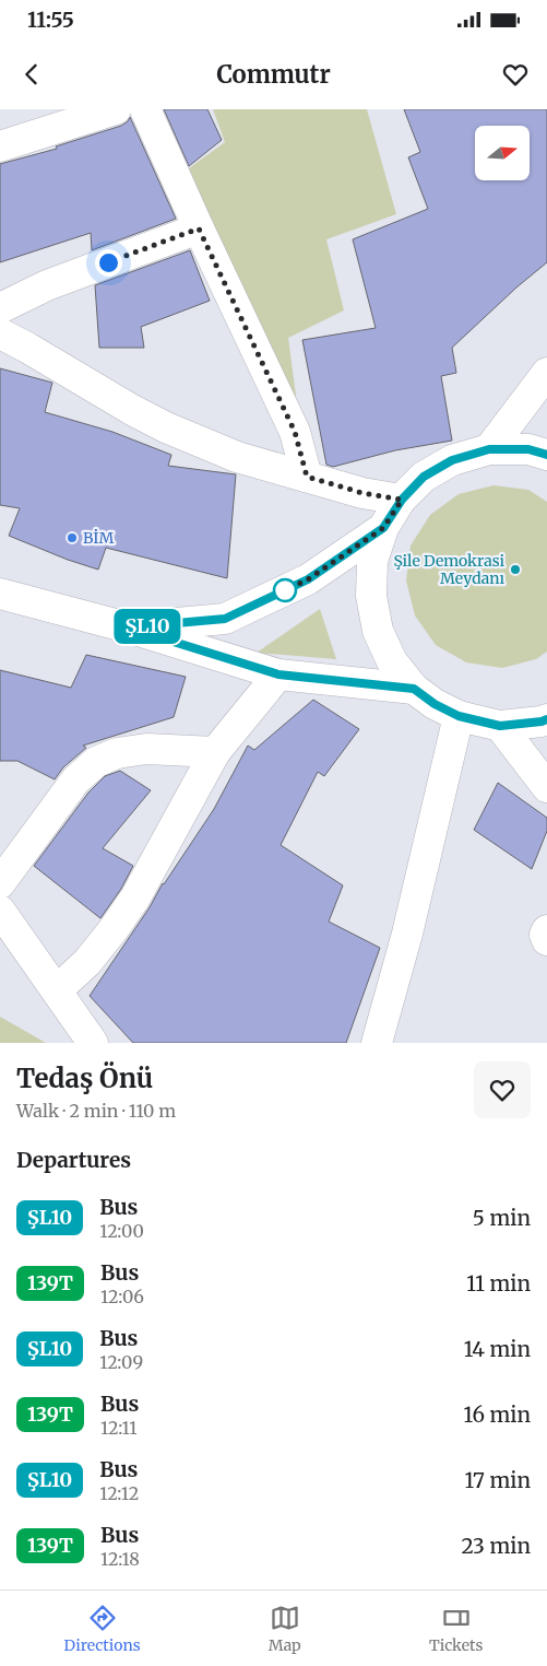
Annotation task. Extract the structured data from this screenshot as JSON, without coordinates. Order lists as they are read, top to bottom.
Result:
{
  "places": ["BİM", "Şile Demokrasi Meydanı"],
  "lines": ["bus line ŞL10"],
  "north": "right",
  "page": {
    "status": "11:55",
    "header": "Commutr",
    "on_map": "ŞL10",
    "heading": [
      ["Tedaş Önü", "Walk · 2 min · 110 m"],
      "Departures"
    ],
    "list": [
      {
        "mark": "ŞL10",
        "name": "Bus",
        "note": "12:00",
        "value": "5 min"
      },
      {
        "mark": "139T",
        "name": "Bus",
        "note": "12:06",
        "value": "11 min"
      },
      {
        "mark": "ŞL10",
        "name": "Bus",
        "note": "12:09",
        "value": "14 min"
      },
      {
        "mark": "139T",
        "name": "Bus",
        "note": "12:11",
        "value": "16 min"
      },
      {
        "mark": "ŞL10",
        "name": "Bus",
        "note": "12:12",
        "value": "17 min"
      },
      {
        "mark": "139T",
        "name": "Bus",
        "note": "12:18",
        "value": "23 min"
      }
    ],
    "tabs": ["Directions", "Map", "Tickets"]
  }
}
